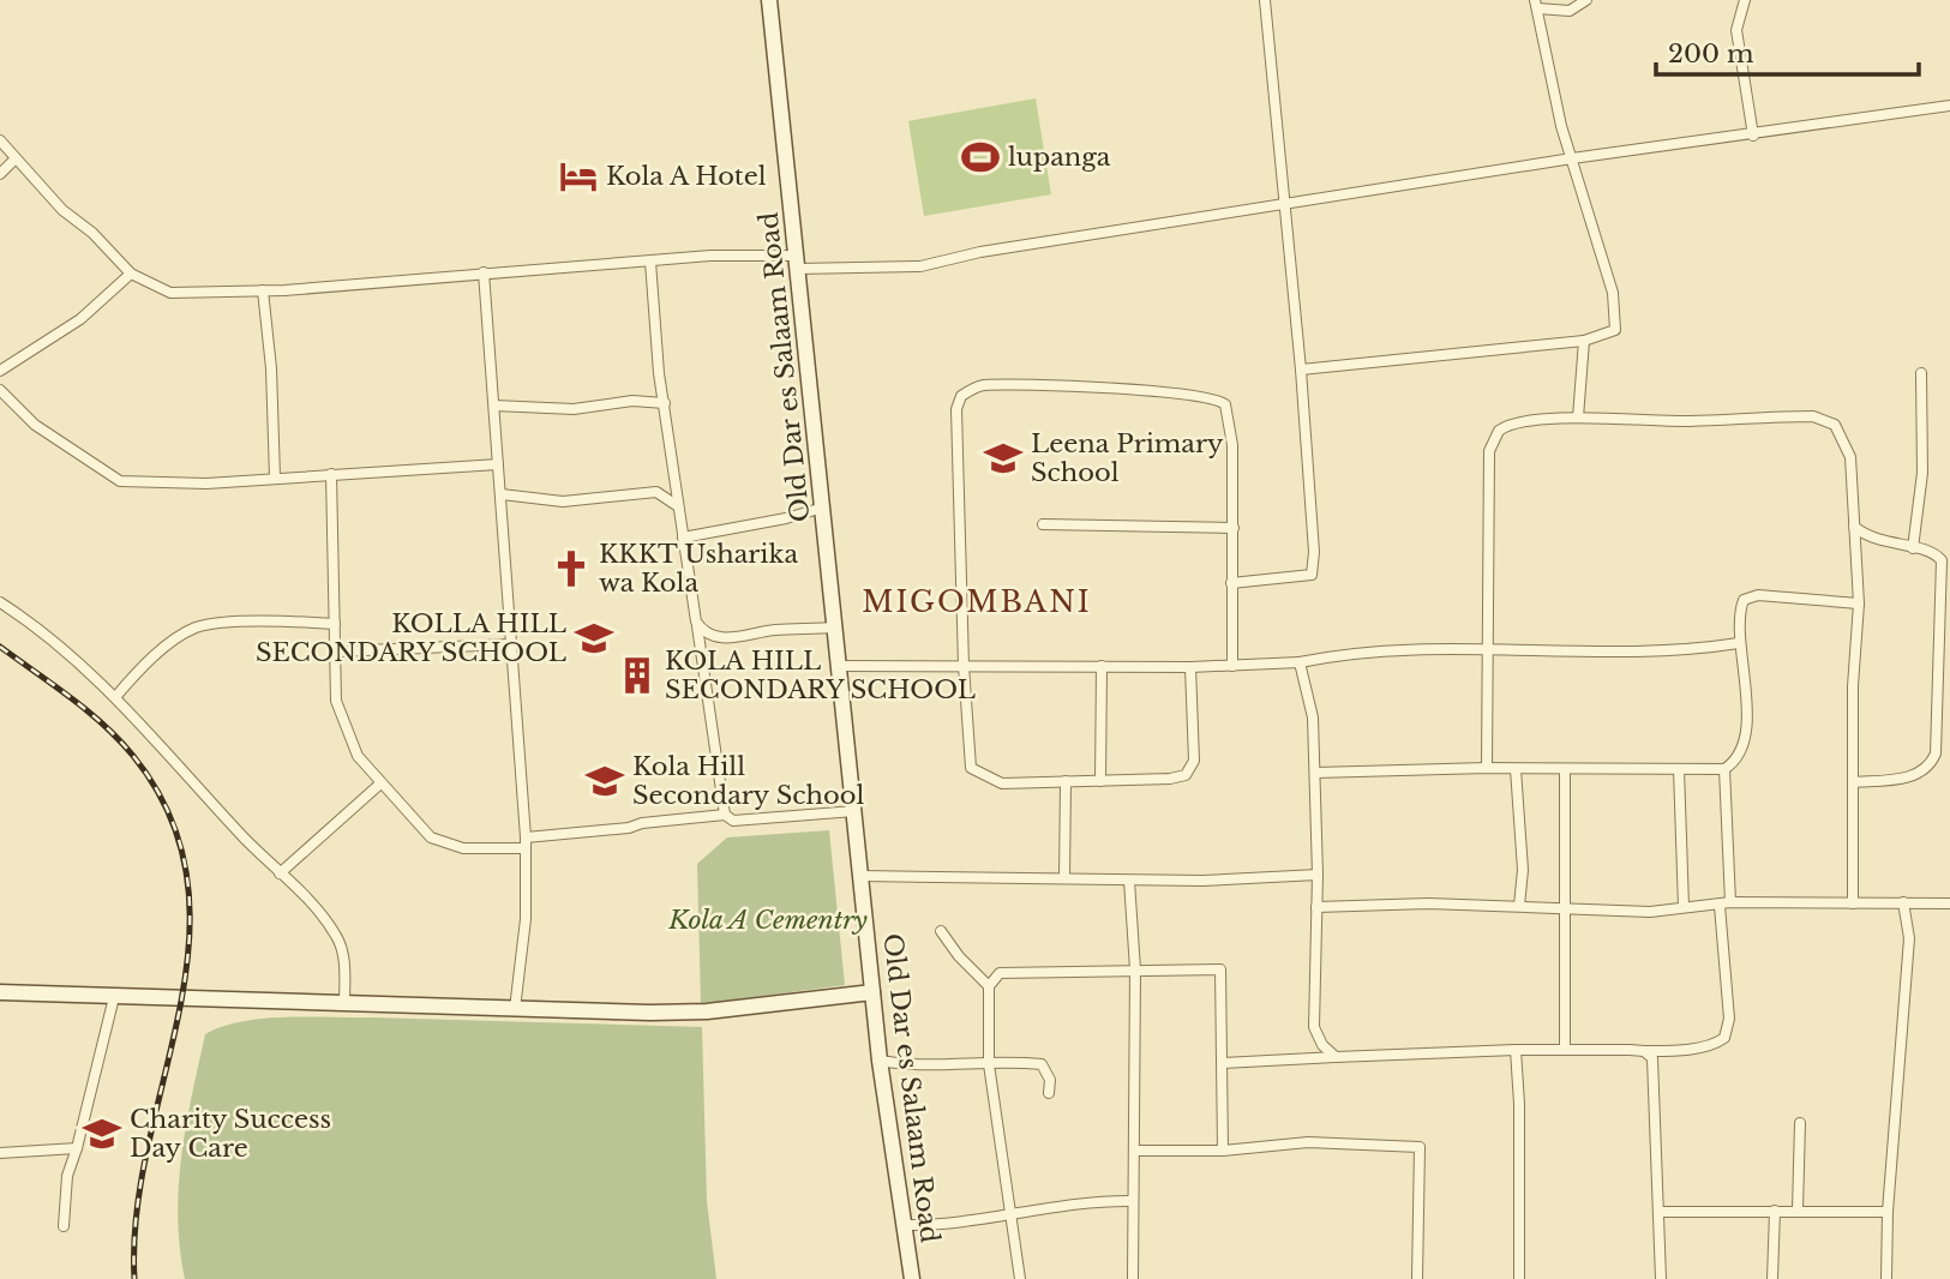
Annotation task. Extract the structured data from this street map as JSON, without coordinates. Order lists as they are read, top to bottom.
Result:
{
  "streets": {
    "main road": ["Old Dar es Salaam Road"]
  },
  "districts": ["MIGOMBANI"],
  "parks": ["Kola A Cementry"],
  "places": {
    "sports": ["lupanga"],
    "hotel": ["Kola A Hotel"],
    "school or university": [
      "Leena Primary School",
      "KOLLA HILL SECONDARY SCHOOL",
      "Kola Hill Secondary School",
      "Charity Success Day Care"
    ],
    "church": ["KKKT Usharika wa Kola"],
    "building": ["KOLA HILL SECONDARY SCHOOL"]
  },
  "scale_bar": "200 m"
}
